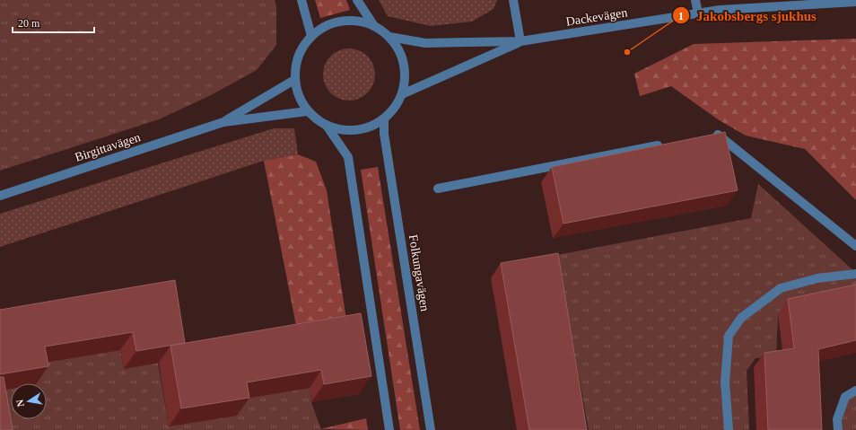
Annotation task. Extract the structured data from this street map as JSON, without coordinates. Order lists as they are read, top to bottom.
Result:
{
  "streets": {
    "street": ["Dackevägen", "Birgittavägen", "Folkungavägen"]
  },
  "crossings": [
    ["Dackevägen", "Birgittavägen"],
    ["Dackevägen", "Folkungavägen"],
    ["Birgittavägen", "Folkungavägen"]
  ],
  "places": ["Jakobsbergs sjukhus"],
  "scale_bar": "20 m",
  "north": "left"
}
